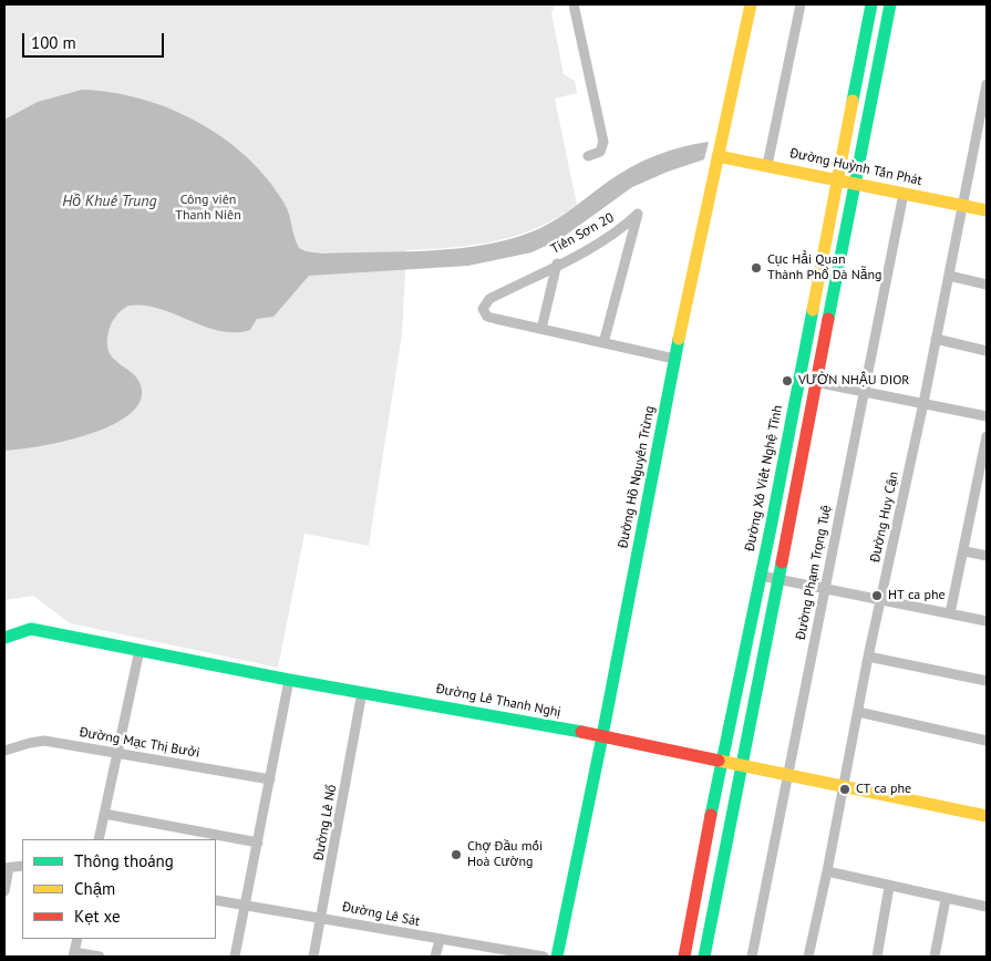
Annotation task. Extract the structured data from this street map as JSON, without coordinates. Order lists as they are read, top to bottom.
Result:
{
  "streets": {
    "main road": [
      "Đường Huỳnh Tấn Phát",
      "Đường Hồ Nguyên Trừng",
      "Đường Xô Viết Nghệ Tĩnh",
      "Đường Lê Thanh Nghị"
    ],
    "street": [
      "Tiên Sơn 20",
      "Đường Huy Cận",
      "Đường Phạm Trọng Tuệ",
      "Đường Mạc Thị Bưởi",
      "Đường Lê Nổ",
      "Đường Lê Sát"
    ]
  },
  "crossings": [
    ["Đường Huỳnh Tấn Phát", "Đường Hồ Nguyên Trừng"],
    ["Đường Huỳnh Tấn Phát", "Đường Xô Viết Nghệ Tĩnh"],
    ["Đường Huỳnh Tấn Phát", "Đường Huy Cận"],
    ["Đường Huỳnh Tấn Phát", "Đường Phạm Trọng Tuệ"],
    ["Đường Hồ Nguyên Trừng", "Đường Lê Thanh Nghị"],
    ["Đường Xô Viết Nghệ Tĩnh", "Đường Lê Thanh Nghị"],
    ["Đường Huy Cận", "Đường Lê Thanh Nghị"],
    ["Đường Phạm Trọng Tuệ", "Đường Lê Thanh Nghị"],
    ["Đường Lê Thanh Nghị", "Đường Lê Nổ"],
    ["Đường Lê Nổ", "Đường Lê Sát"]
  ],
  "water": ["Hồ Khuê Trung"],
  "parks": ["Công viên Thanh Niên"],
  "places": [
    "Cục Hẳi Quan Thành Phổ Dà Nẵng",
    "VƯỜN NHẬU DIOR",
    "HT ca phe",
    "CT ca phe",
    "Chợ Đầu mối Hoà Cường"
  ],
  "legend": ["Thông thoáng", "Chậm", "Kẹt xe"],
  "scale_bar": "100 m"
}
